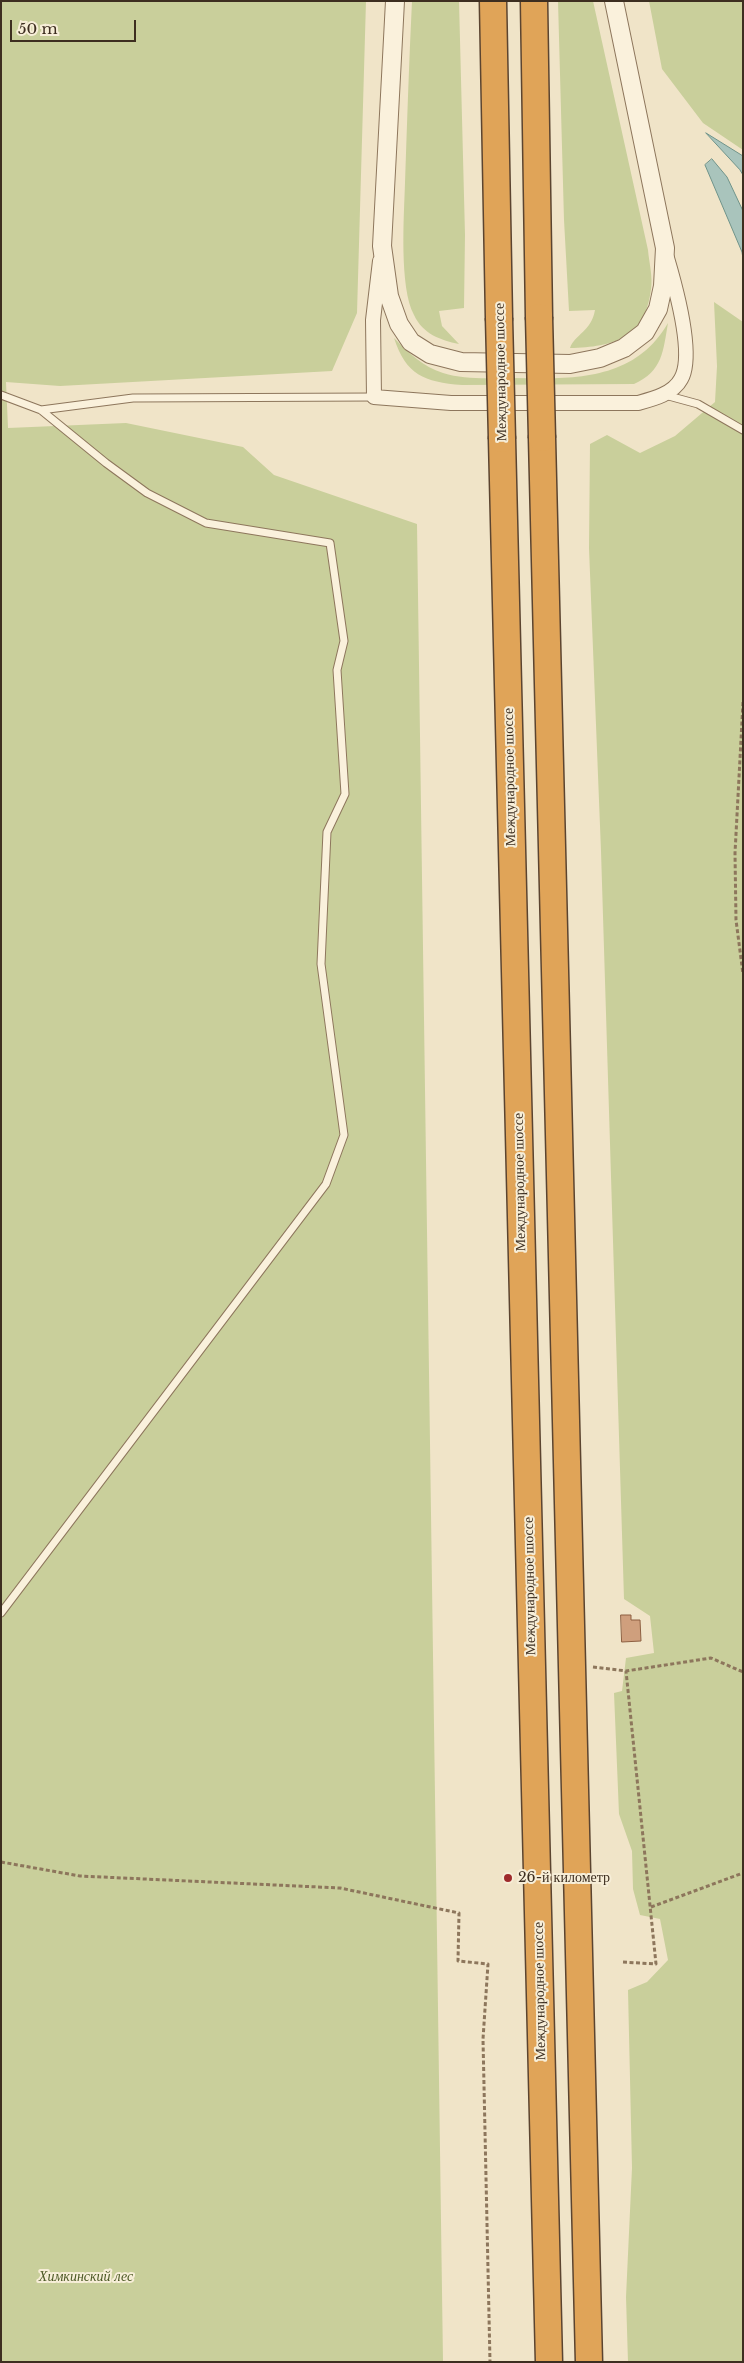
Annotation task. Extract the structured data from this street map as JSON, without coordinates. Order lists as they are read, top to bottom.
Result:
{
  "streets": {
    "highway": ["Международное шоссе"]
  },
  "parks": ["Химкинский лес"],
  "places": ["26-й километр"],
  "scale_bar": "50 m"
}
